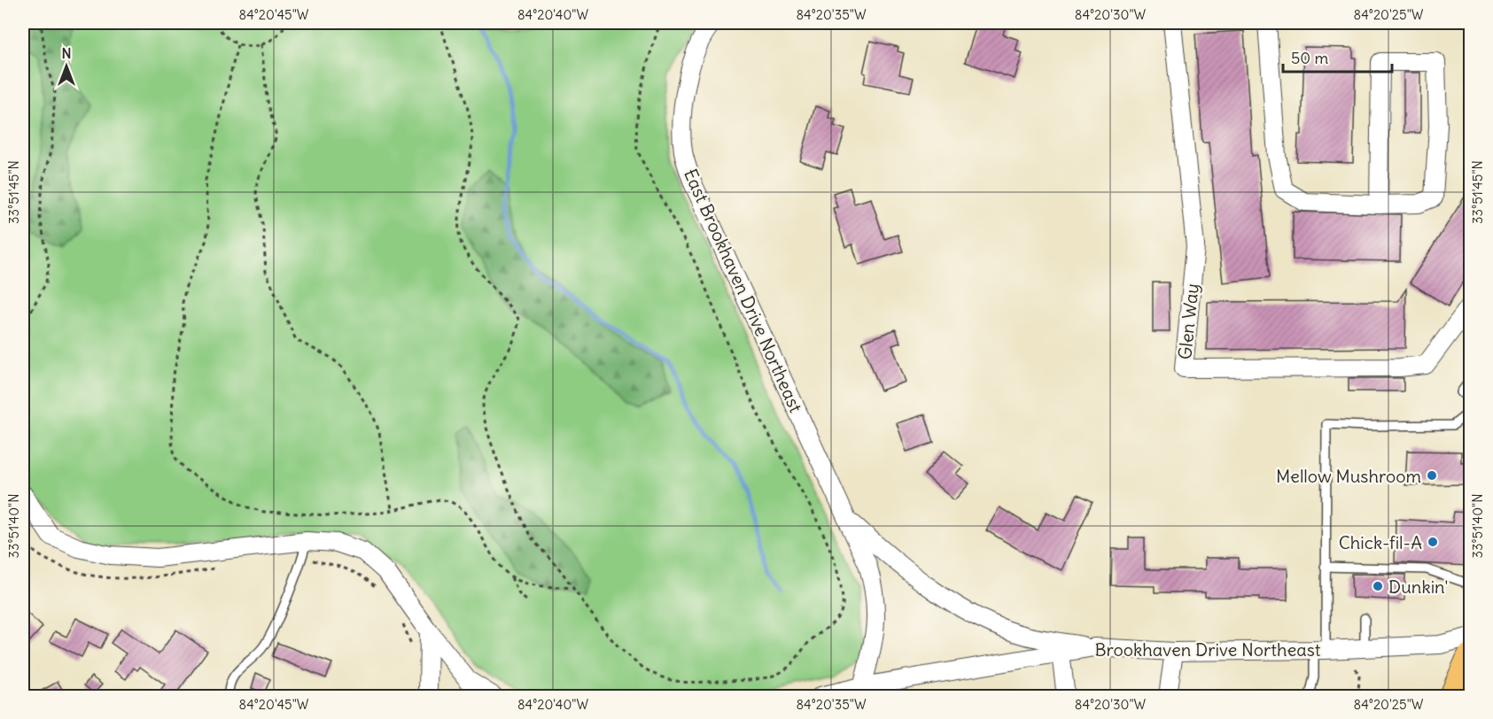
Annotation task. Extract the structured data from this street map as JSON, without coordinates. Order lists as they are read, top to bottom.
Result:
{
  "streets": {
    "street": ["East Brookhaven Drive Northeast", "Glen Way", "Brookhaven Drive Northeast"]
  },
  "crossings": [
    ["East Brookhaven Drive Northeast", "Brookhaven Drive Northeast"]
  ],
  "places": ["Mellow Mushroom", "Chick-fil-A", "Dunkin'"],
  "scale_bar": "50 m",
  "north": "top",
  "coordinates": [
    "84°20'45\"W",
    "84°20'40\"W",
    "84°20'35\"W",
    "84°20'30\"W",
    "84°20'25\"W",
    "33°51'45\"N",
    "33°51'40\"N"
  ]
}
